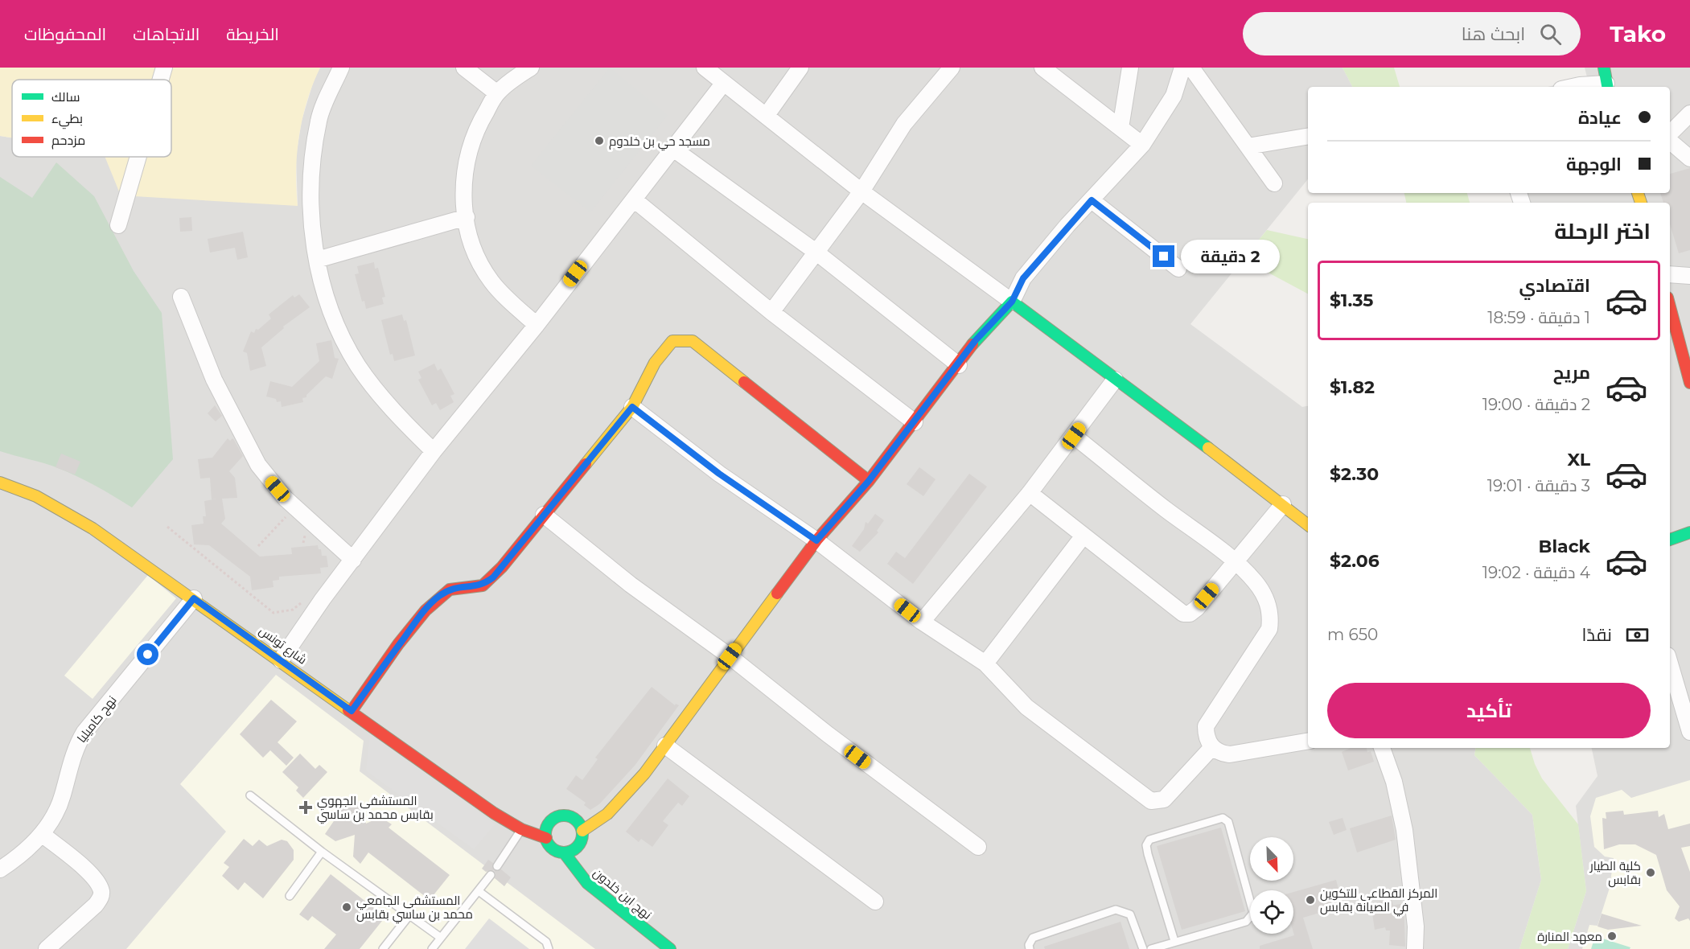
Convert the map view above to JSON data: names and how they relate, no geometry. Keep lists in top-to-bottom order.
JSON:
{
  "streets": {
    "street": ["شارع تونس", "نهج كاميليا", "نهج ابن خلدون"]
  },
  "crossings": [
    ["شارع تونس", "نهج كاميليا"],
    ["شارع تونس", "نهج ابن خلدون"]
  ],
  "places": {
    "other": [
      "مسجد حي بن خلدوم",
      "كلية الطيار بقابس",
      "المركز القطاعى للتكوين في الصيانة بقابس",
      "المستشفى الجامعي محمد بن ساسي بقابس",
      "معهد المنارة"
    ],
    "health": ["المستشفى الجهوي بقابس محمد بن ساسي"]
  },
  "legend": ["سالك", "بطيء", "مزدحم"],
  "north": "bottom right",
  "page": {
    "header": "Tako",
    "search": "ابحث هنا",
    "nav": ["الخريطة", "الاتجاهات", "المحفوظات"],
    "banner": ["عيادة", "الوجهة"],
    "heading": "اختر الرحلة",
    "bubble": "2 دقيقة",
    "list": [
      {
        "name": "اقتصادي",
        "note": "1 دقيقة · 18:59",
        "value": "$1.35"
      },
      {
        "name": "مريح",
        "note": "2 دقيقة · 19:00",
        "value": "$1.82"
      },
      {
        "name": "XL",
        "note": "3 دقيقة · 19:01",
        "value": "$2.30"
      },
      {
        "name": "Black",
        "note": "4 دقيقة · 19:02",
        "value": "$2.06"
      }
    ],
    "pay": ["نقدًا", "650 m"],
    "buttons": "تأكيد"
  }
}
